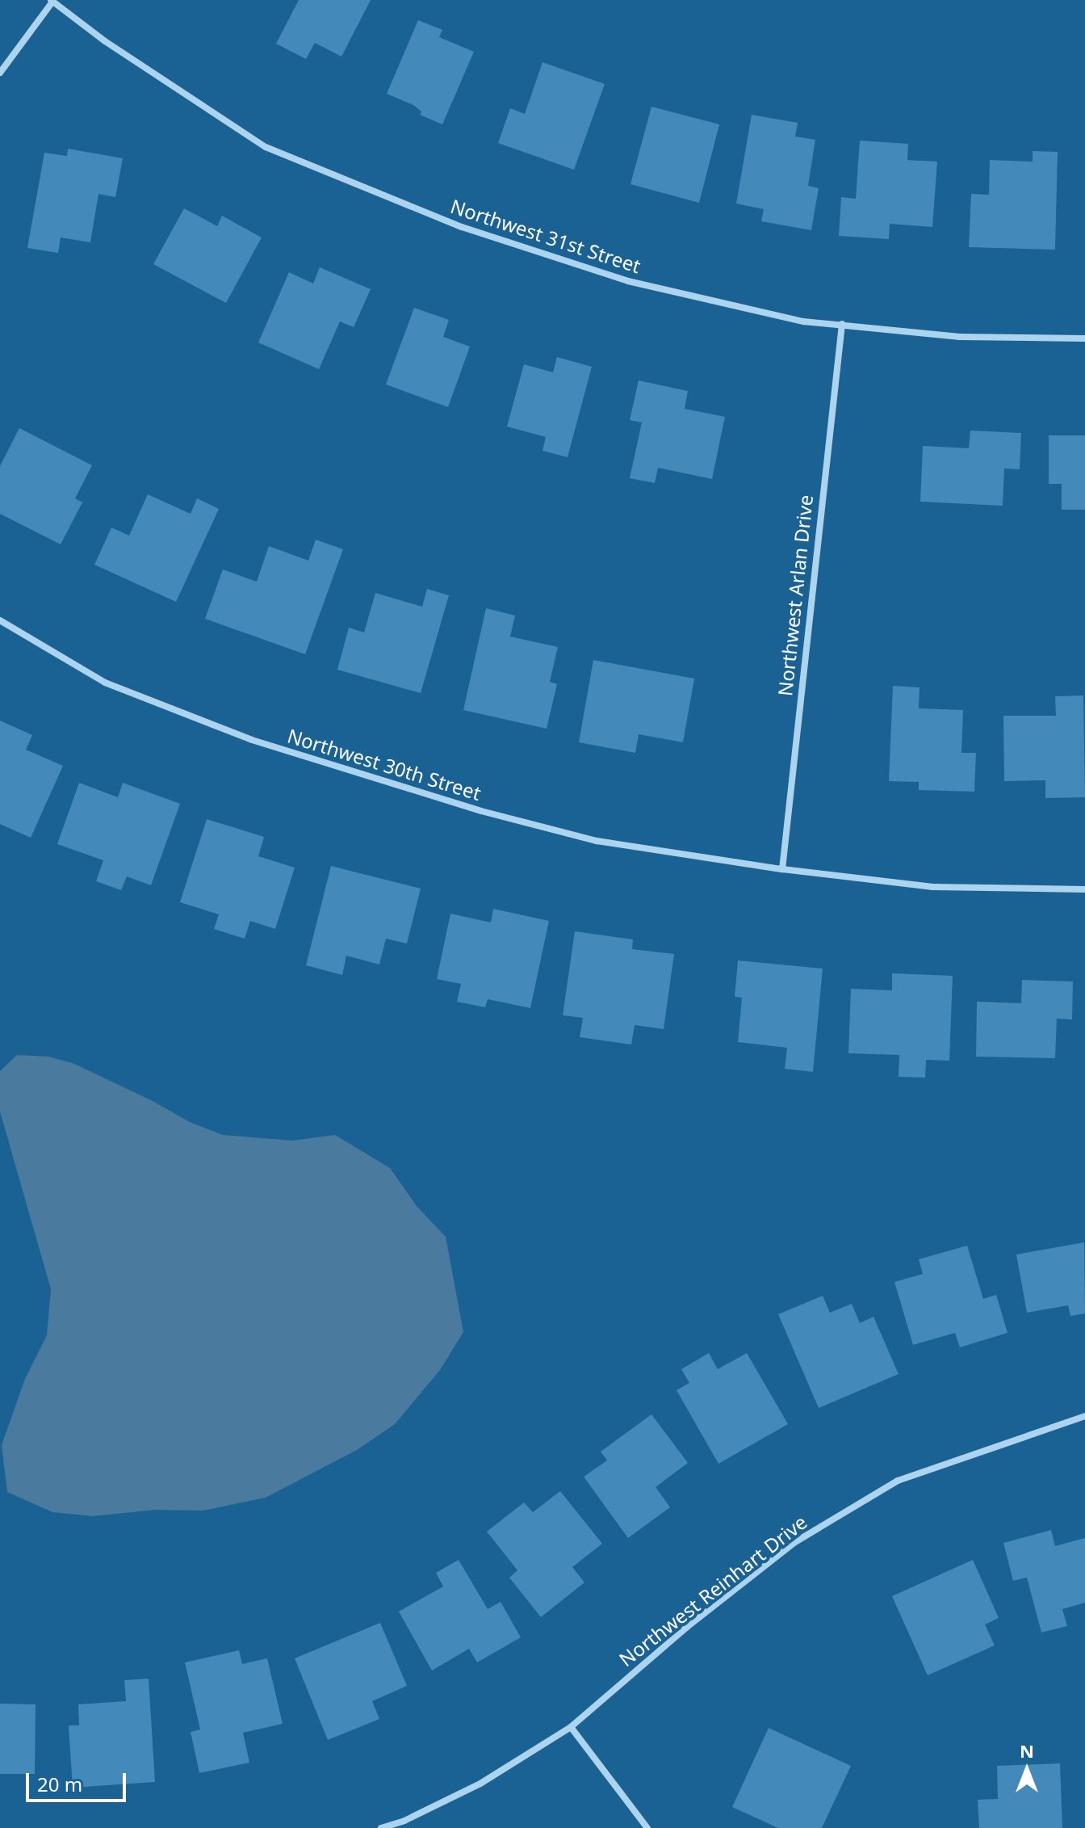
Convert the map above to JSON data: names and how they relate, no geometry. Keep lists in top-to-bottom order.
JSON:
{
  "streets": {
    "street": [
      "Northwest 31st Street",
      "Northwest Arlan Drive",
      "Northwest 30th Street",
      "Northwest Reinhart Drive"
    ]
  },
  "crossings": [
    ["Northwest 31st Street", "Northwest Arlan Drive"],
    ["Northwest Arlan Drive", "Northwest 30th Street"]
  ],
  "scale_bar": "20 m",
  "north": "top"
}
